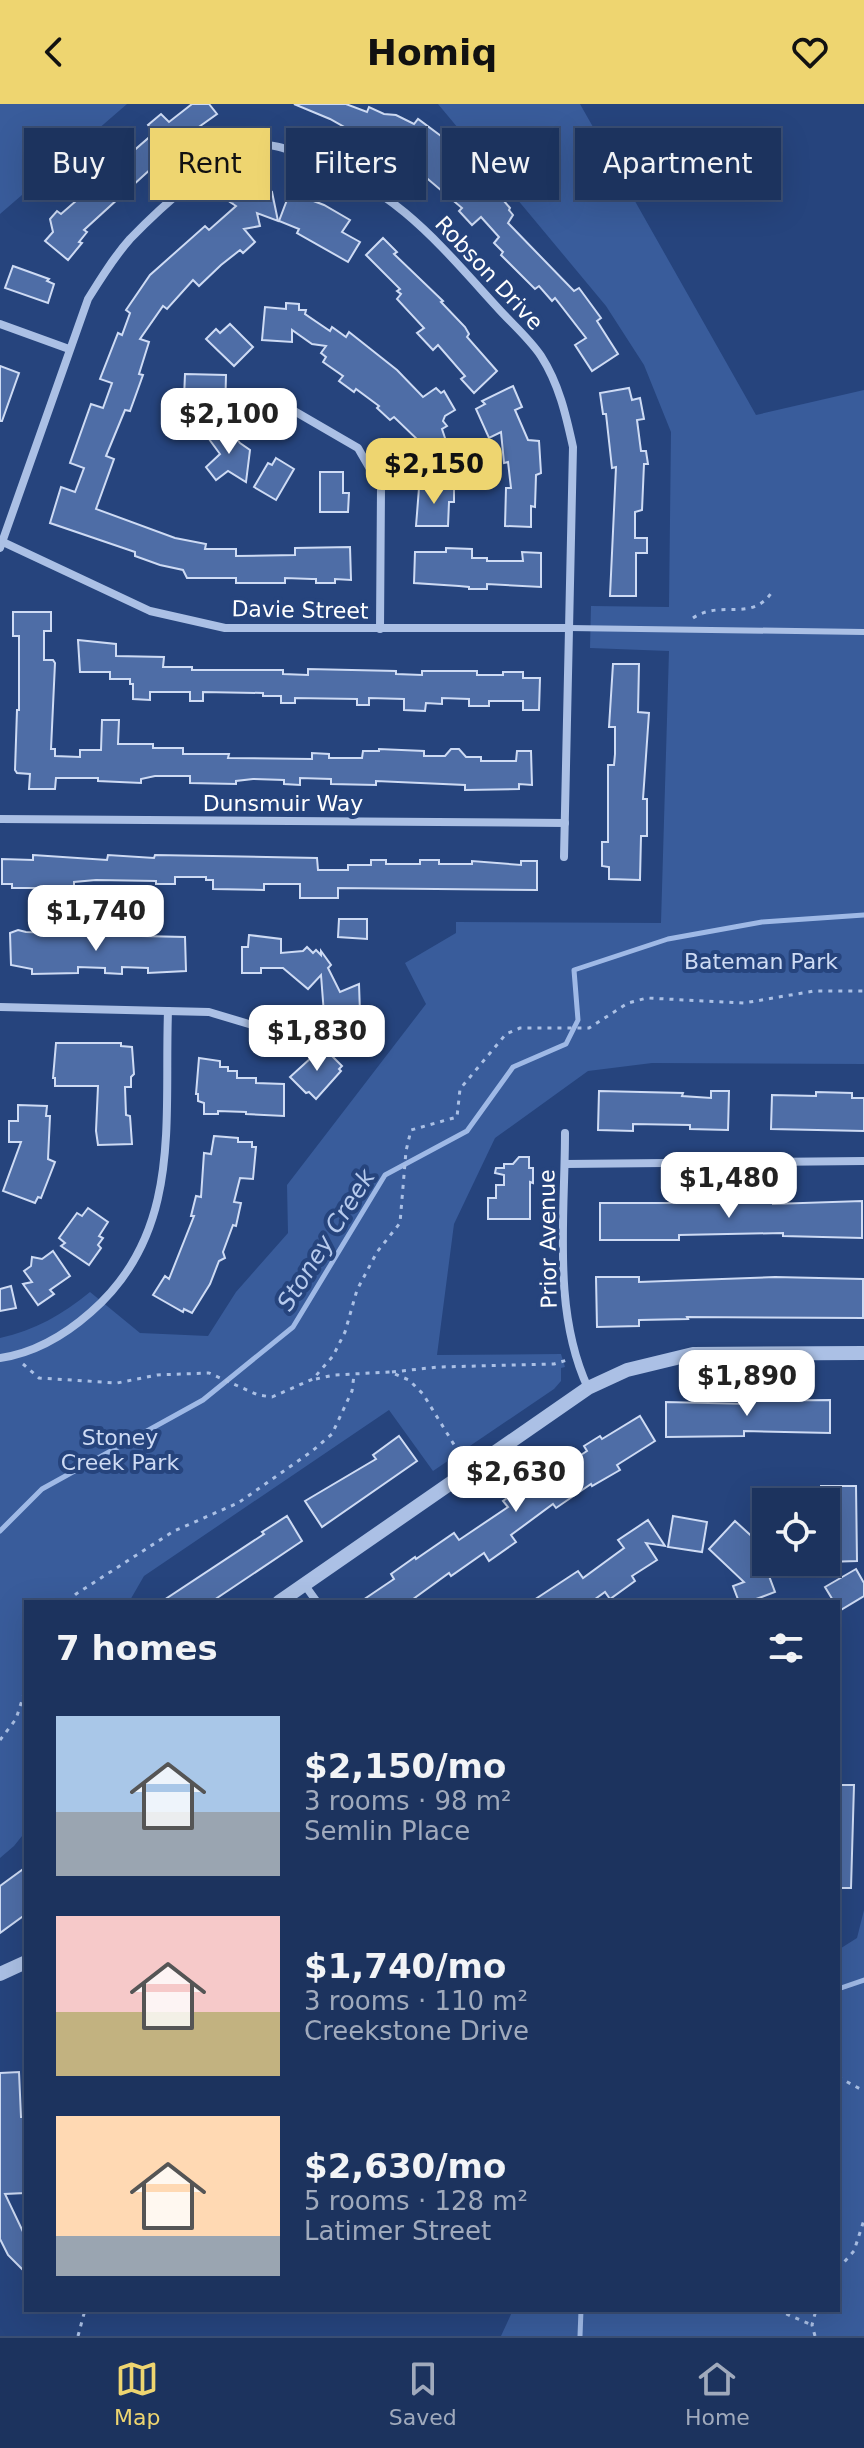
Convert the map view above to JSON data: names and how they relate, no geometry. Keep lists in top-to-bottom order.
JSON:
{
  "streets": {
    "street": [
      "Robson Drive",
      "Davie Street",
      "Dunsmuir Way",
      "Prior Avenue"
    ]
  },
  "crossings": [
    ["Robson Drive", "Davie Street"]
  ],
  "water": ["Stoney Creek"],
  "parks": ["Bateman Park", "Stoney Creek Park"],
  "page": {
    "header": "Homiq",
    "chip": [
      "Buy",
      "Rent",
      "Filters",
      "New",
      "Apartment"
    ],
    "price": [
      "$2,100",
      "$2,150",
      "$1,740",
      "$1,830",
      "$1,480",
      "$1,890",
      "$2,630"
    ],
    "heading": "7 homes",
    "list": [
      {
        "name": "$2,150/mo",
        "note": "3 rooms · 98 m² · Semlin Place"
      },
      {
        "name": "$1,740/mo",
        "note": "3 rooms · 110 m² · Creekstone Drive"
      },
      {
        "name": "$2,630/mo",
        "note": "5 rooms · 128 m² · Latimer Street"
      }
    ],
    "tabs": ["Map", "Saved", "Home"]
  }
}
